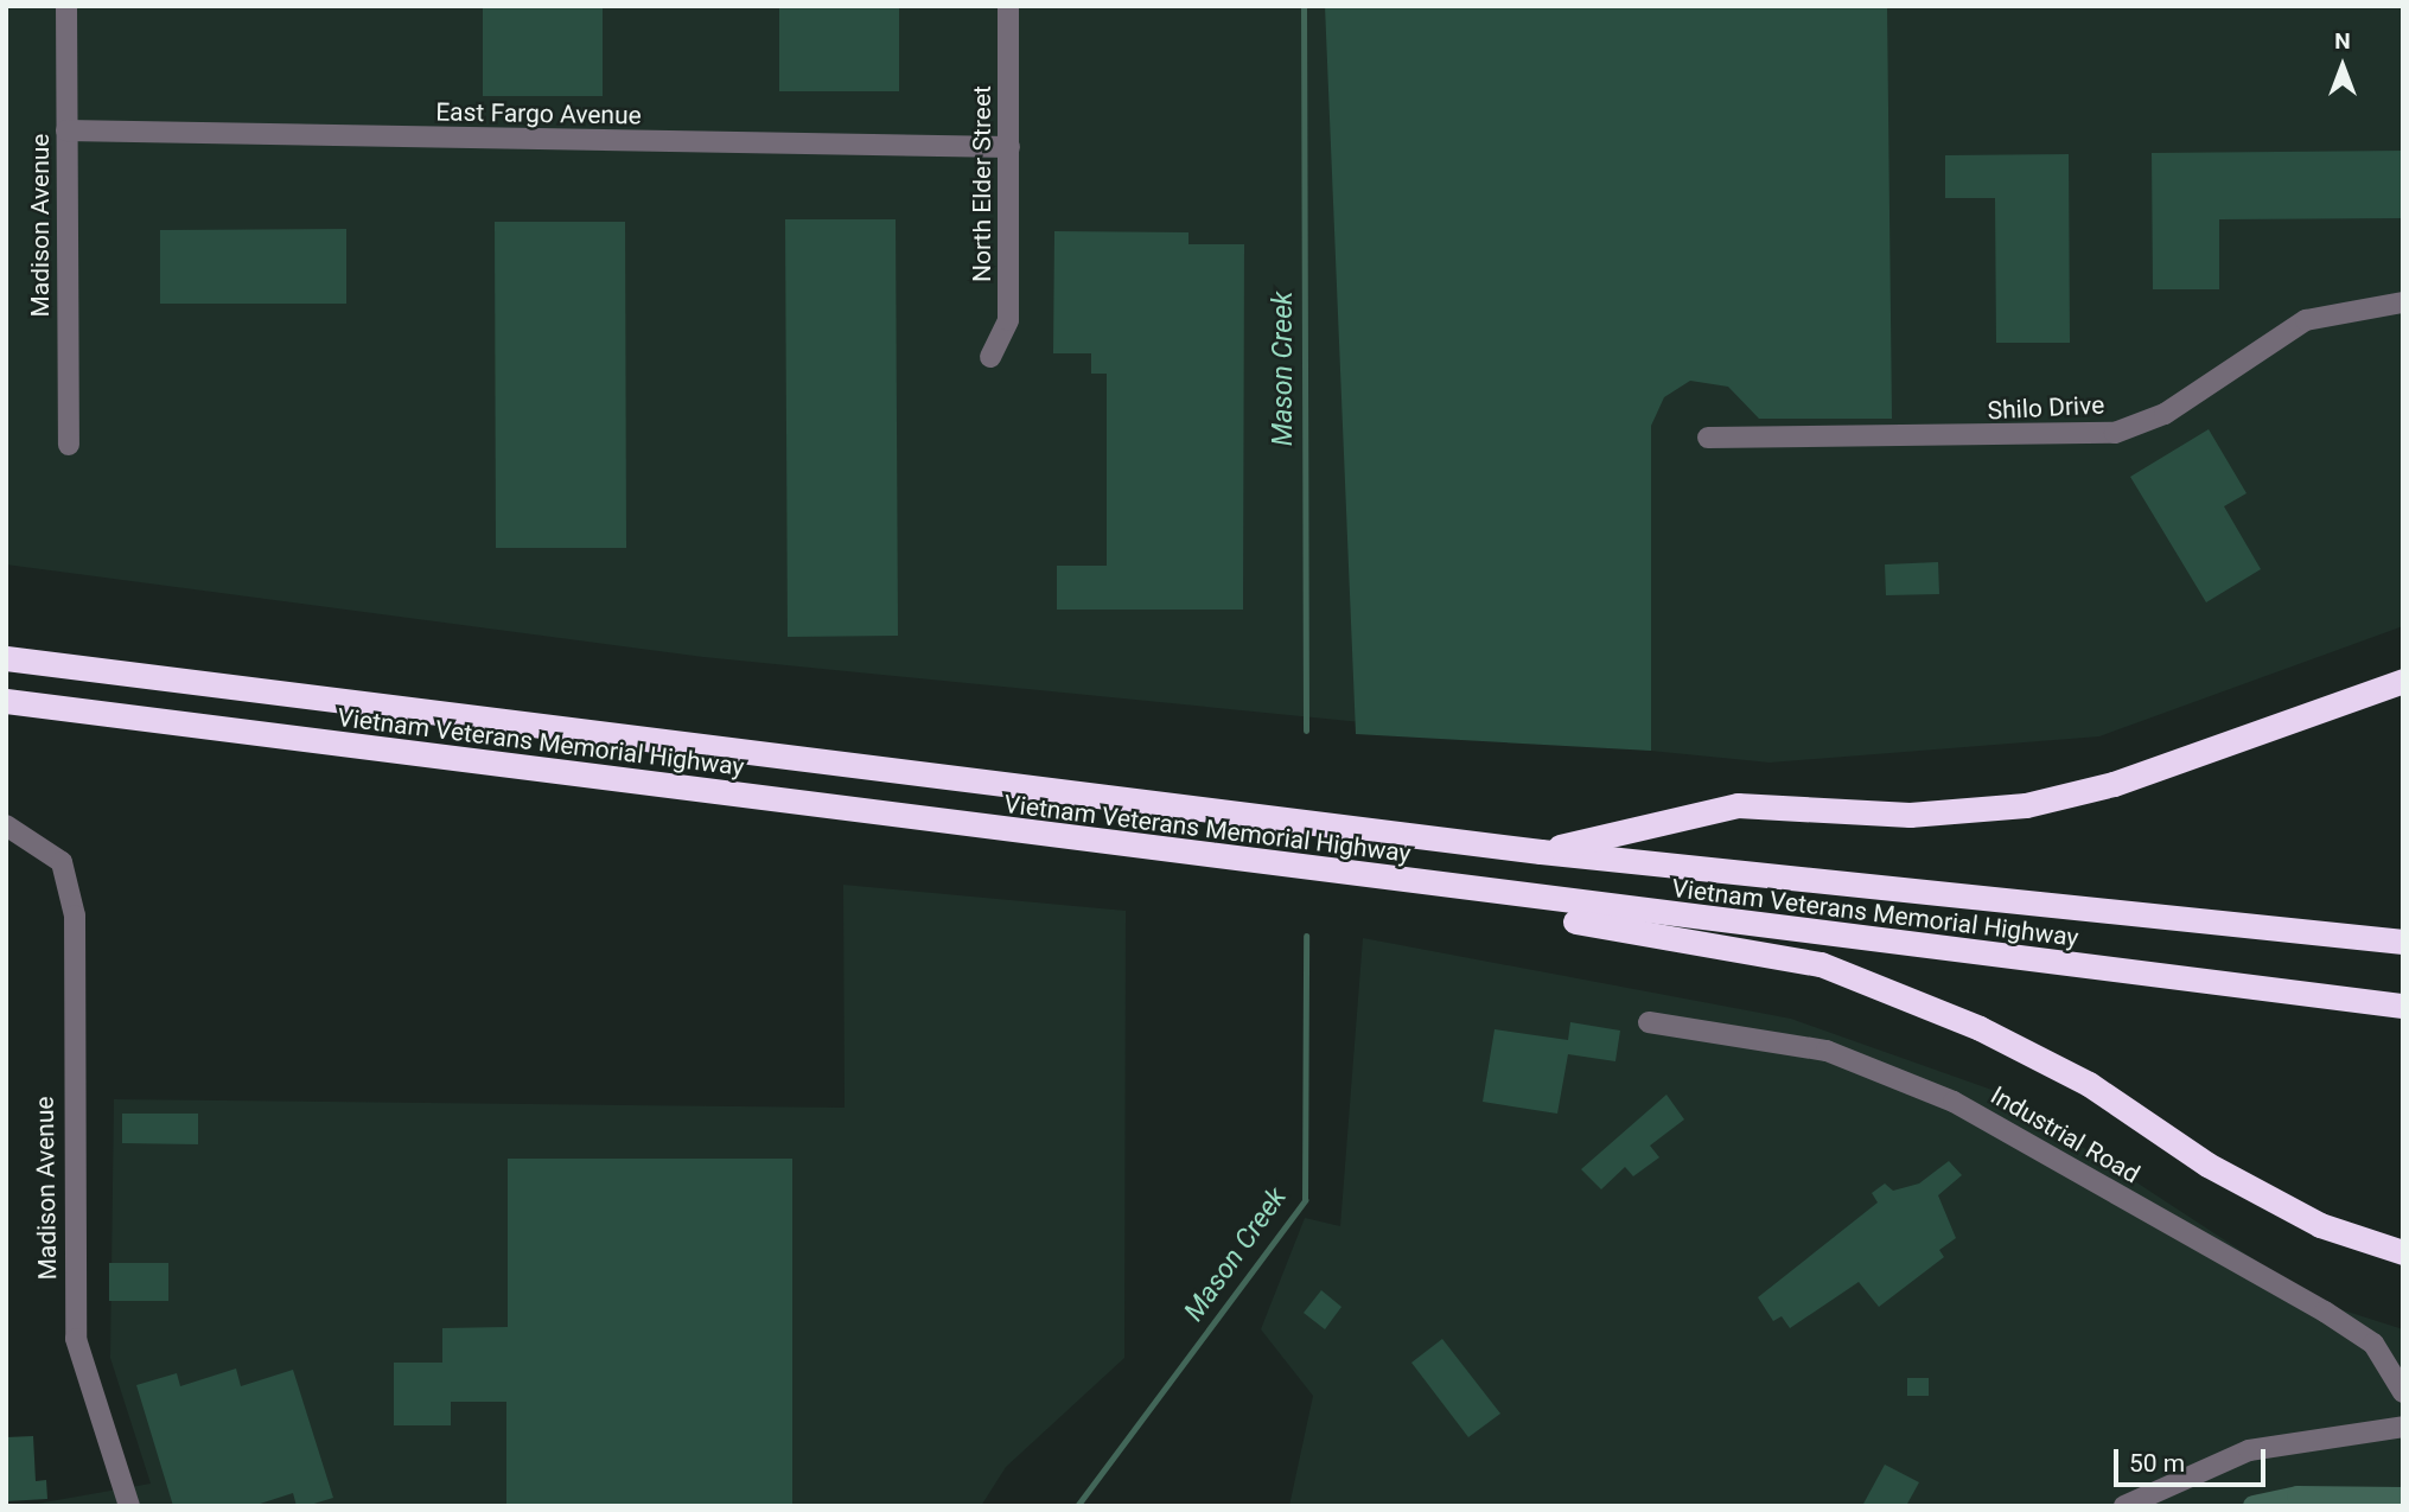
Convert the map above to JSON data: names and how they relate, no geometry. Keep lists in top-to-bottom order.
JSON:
{
  "streets": {
    "highway": ["Vietnam Veterans Memorial Highway"],
    "street": [
      "East Fargo Avenue",
      "North Elder Street",
      "Madison Avenue",
      "Shilo Drive",
      "Industrial Road"
    ]
  },
  "crossings": [
    ["East Fargo Avenue", "North Elder Street"],
    ["East Fargo Avenue", "Madison Avenue"]
  ],
  "water": ["Mason Creek"],
  "scale_bar": "50 m",
  "north": "top"
}
